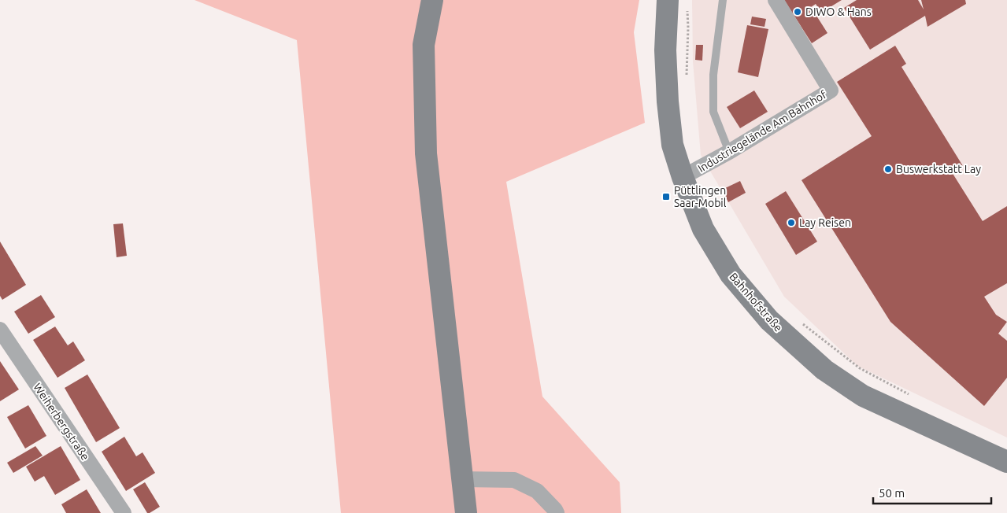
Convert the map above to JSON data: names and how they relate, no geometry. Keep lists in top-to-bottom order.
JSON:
{
  "streets": {
    "main road": ["Bahnhofstraße"],
    "street": ["Industriegelände Am Bahnhof", "Weiherbergstraße"]
  },
  "crossings": [
    ["Industriegelände Am Bahnhof", "Bahnhofstraße"]
  ],
  "places": {
    "other": ["DIWO & Hans", "Buswerkstatt Lay", "Lay Reisen"],
    "transit": ["Püttlingen Saar-Mobil"]
  },
  "scale_bar": "50 m"
}
